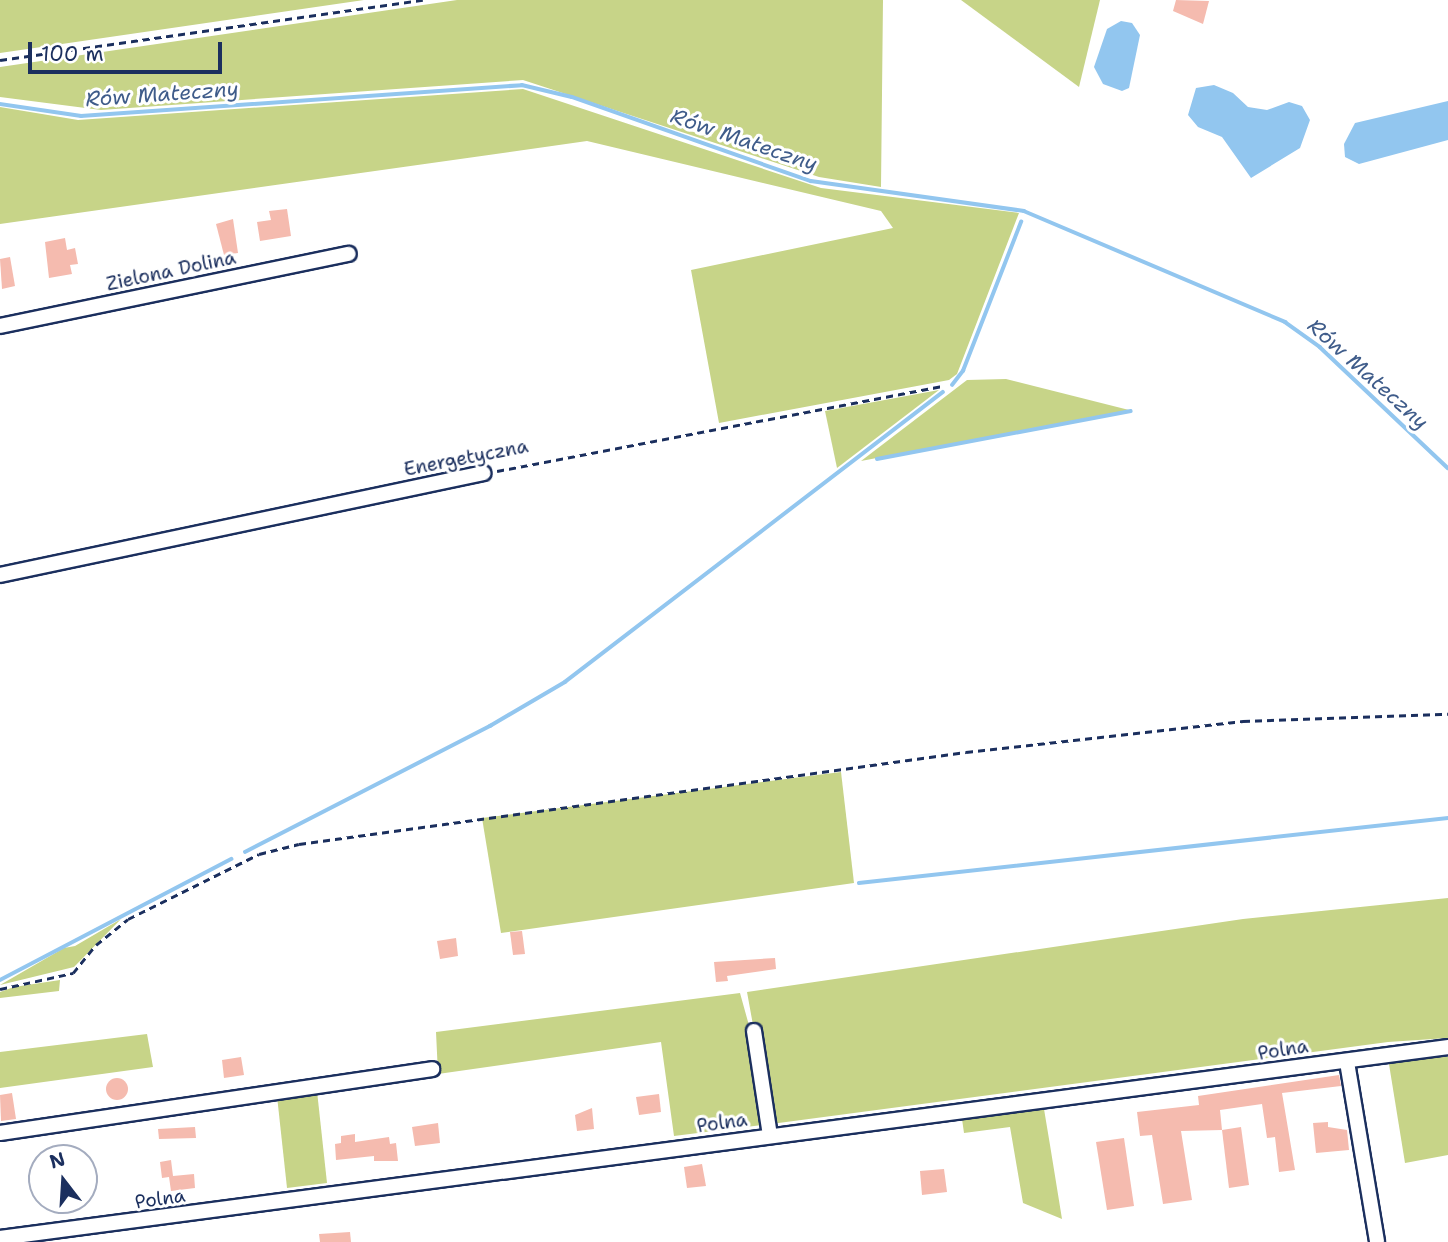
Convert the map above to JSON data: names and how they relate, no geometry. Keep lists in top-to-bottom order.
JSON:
{
  "streets": {
    "street": ["Zielona Dolina", "Energetyczna", "Polna"]
  },
  "water": ["Rów Mateczny"],
  "scale_bar": "100 m",
  "north": "top"
}
